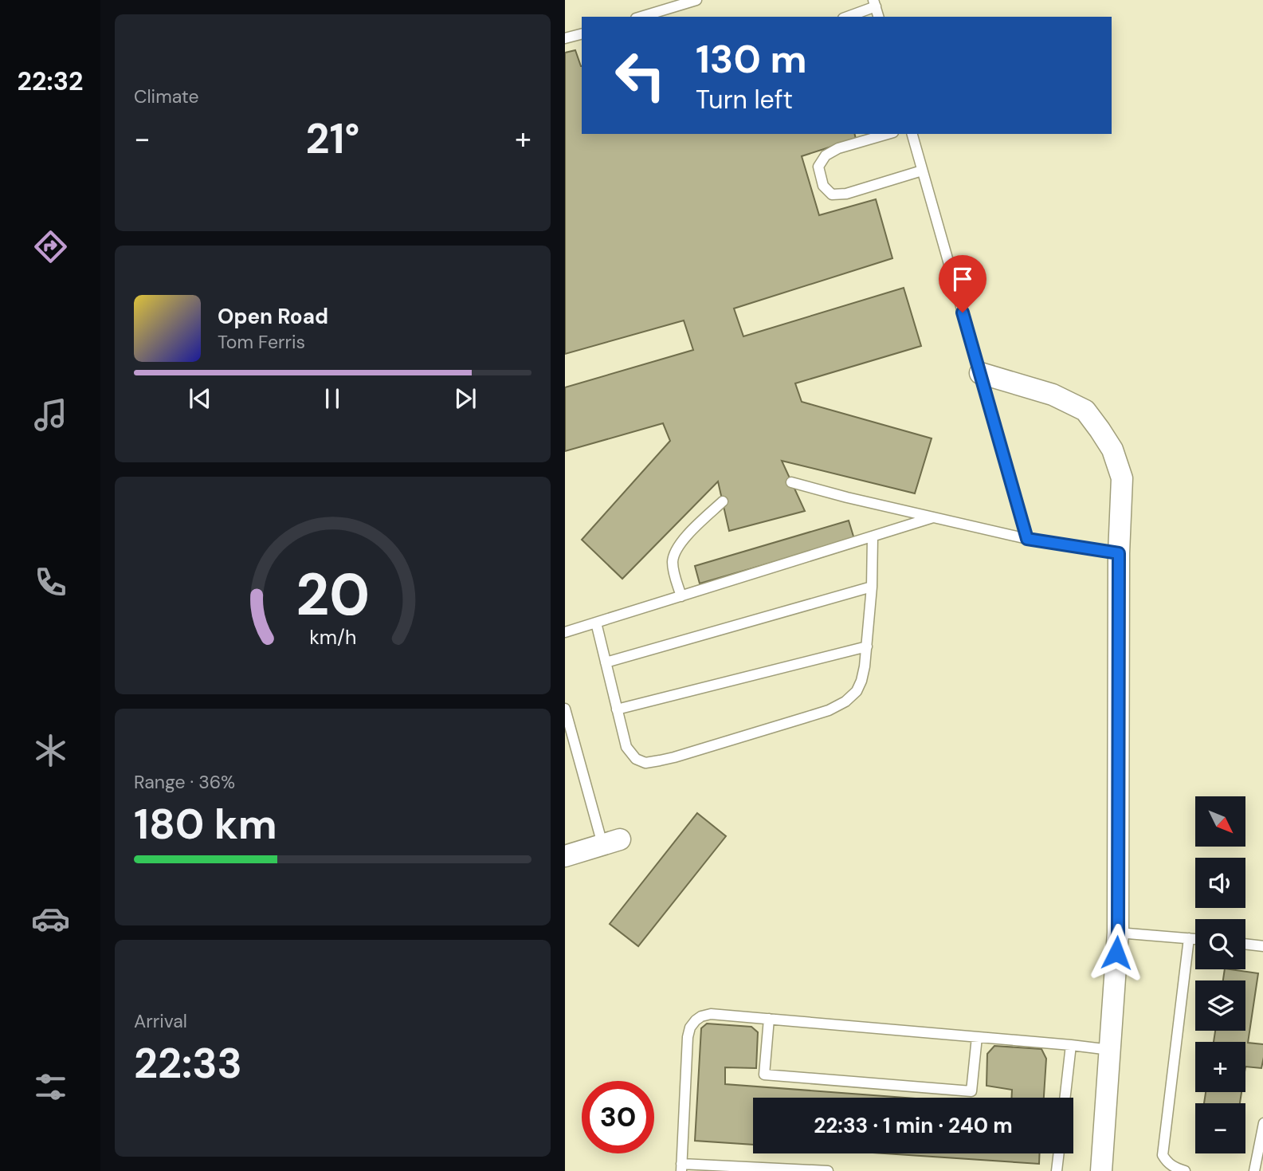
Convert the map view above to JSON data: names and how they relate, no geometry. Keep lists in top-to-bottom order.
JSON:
{
  "north": "bottom right",
  "page": {
    "tabs": "22:32",
    "tile": [
      "Climate",
      ["Range · 36%", "180 km"],
      ["Arrival", "22:33"]
    ],
    "turn": ["130 m", "Turn left"],
    "heat": ["−", "21°", "+"],
    "song": ["Open Road", "Tom Ferris"],
    "map_buttons": ["+", "−"],
    "limit": "30",
    "trip": "22:33 · 1 min · 240 m",
    "gauge": ["20", "km/h"]
  }
}
